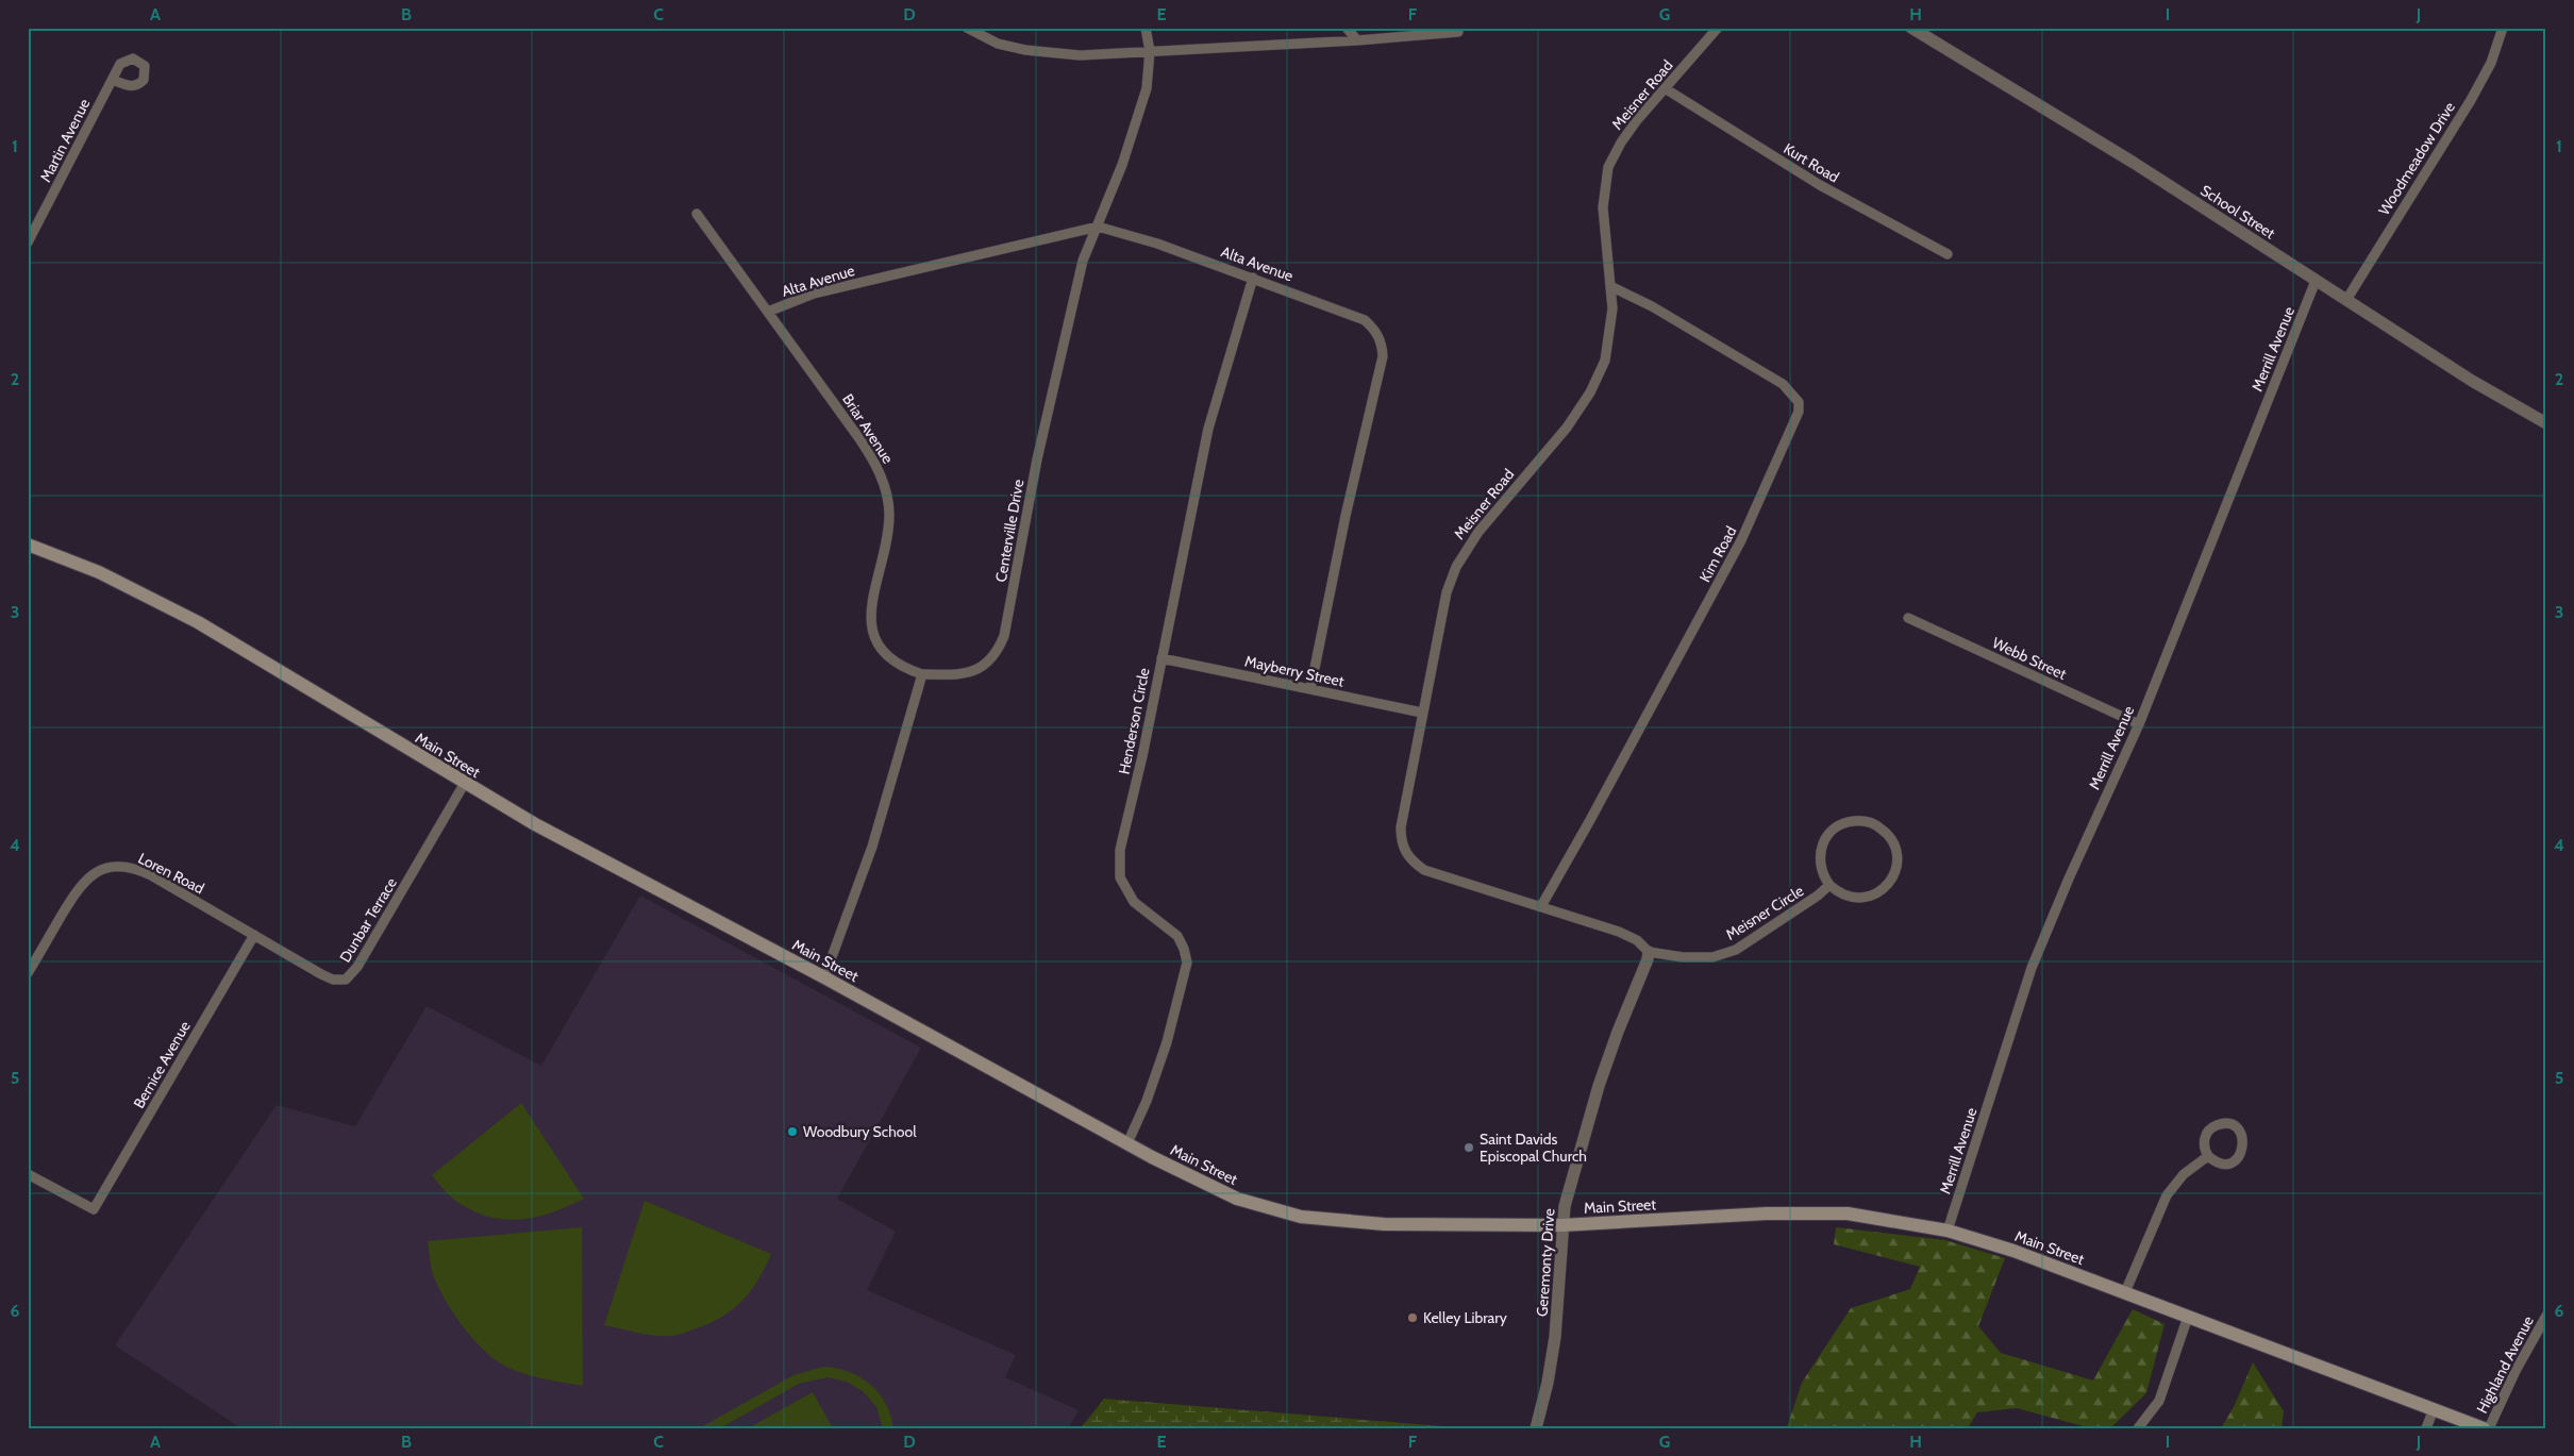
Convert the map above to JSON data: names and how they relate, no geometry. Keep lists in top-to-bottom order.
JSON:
{
  "streets": {
    "main road": ["Main Street"],
    "street": [
      "Meisner Road",
      "Martin Avenue",
      "Woodmeadow Drive",
      "Kurt Road",
      "School Street",
      "Alta Avenue",
      "Merrill Avenue",
      "Briar Avenue",
      "Centerville Drive",
      "Kim Road",
      "Webb Street",
      "Mayberry Street",
      "Henderson Circle",
      "Loren Road",
      "Meisner Circle",
      "Dunbar Terrace",
      "Bernice Avenue",
      "Geremonty Drive",
      "Highland Avenue"
    ]
  },
  "crossings": [
    ["Meisner Road", "Kurt Road"],
    ["Meisner Road", "Kim Road"],
    ["Meisner Road", "Mayberry Street"],
    ["Meisner Road", "Meisner Circle"],
    ["Meisner Road", "Geremonty Drive"],
    ["Woodmeadow Drive", "School Street"],
    ["School Street", "Merrill Avenue"],
    ["Alta Avenue", "Briar Avenue"],
    ["Alta Avenue", "Centerville Drive"],
    ["Alta Avenue", "Mayberry Street"],
    ["Alta Avenue", "Henderson Circle"],
    ["Merrill Avenue", "Webb Street"],
    ["Merrill Avenue", "Main Street"],
    ["Briar Avenue", "Centerville Drive"],
    ["Mayberry Street", "Henderson Circle"],
    ["Henderson Circle", "Main Street"],
    ["Main Street", "Dunbar Terrace"],
    ["Main Street", "Geremonty Drive"],
    ["Loren Road", "Dunbar Terrace"],
    ["Loren Road", "Bernice Avenue"],
    ["Meisner Circle", "Geremonty Drive"],
    ["Dunbar Terrace", "Bernice Avenue"]
  ],
  "places": ["Woodbury School", "Saint Davids Episcopal Church", "Kelley Library"],
  "grid": {
    "columns": [
      "A",
      "B",
      "C",
      "D",
      "E",
      "F",
      "G",
      "H",
      "I",
      "J"
    ],
    "rows": [
      "1",
      "2",
      "3",
      "4",
      "5",
      "6"
    ]
  }
}
